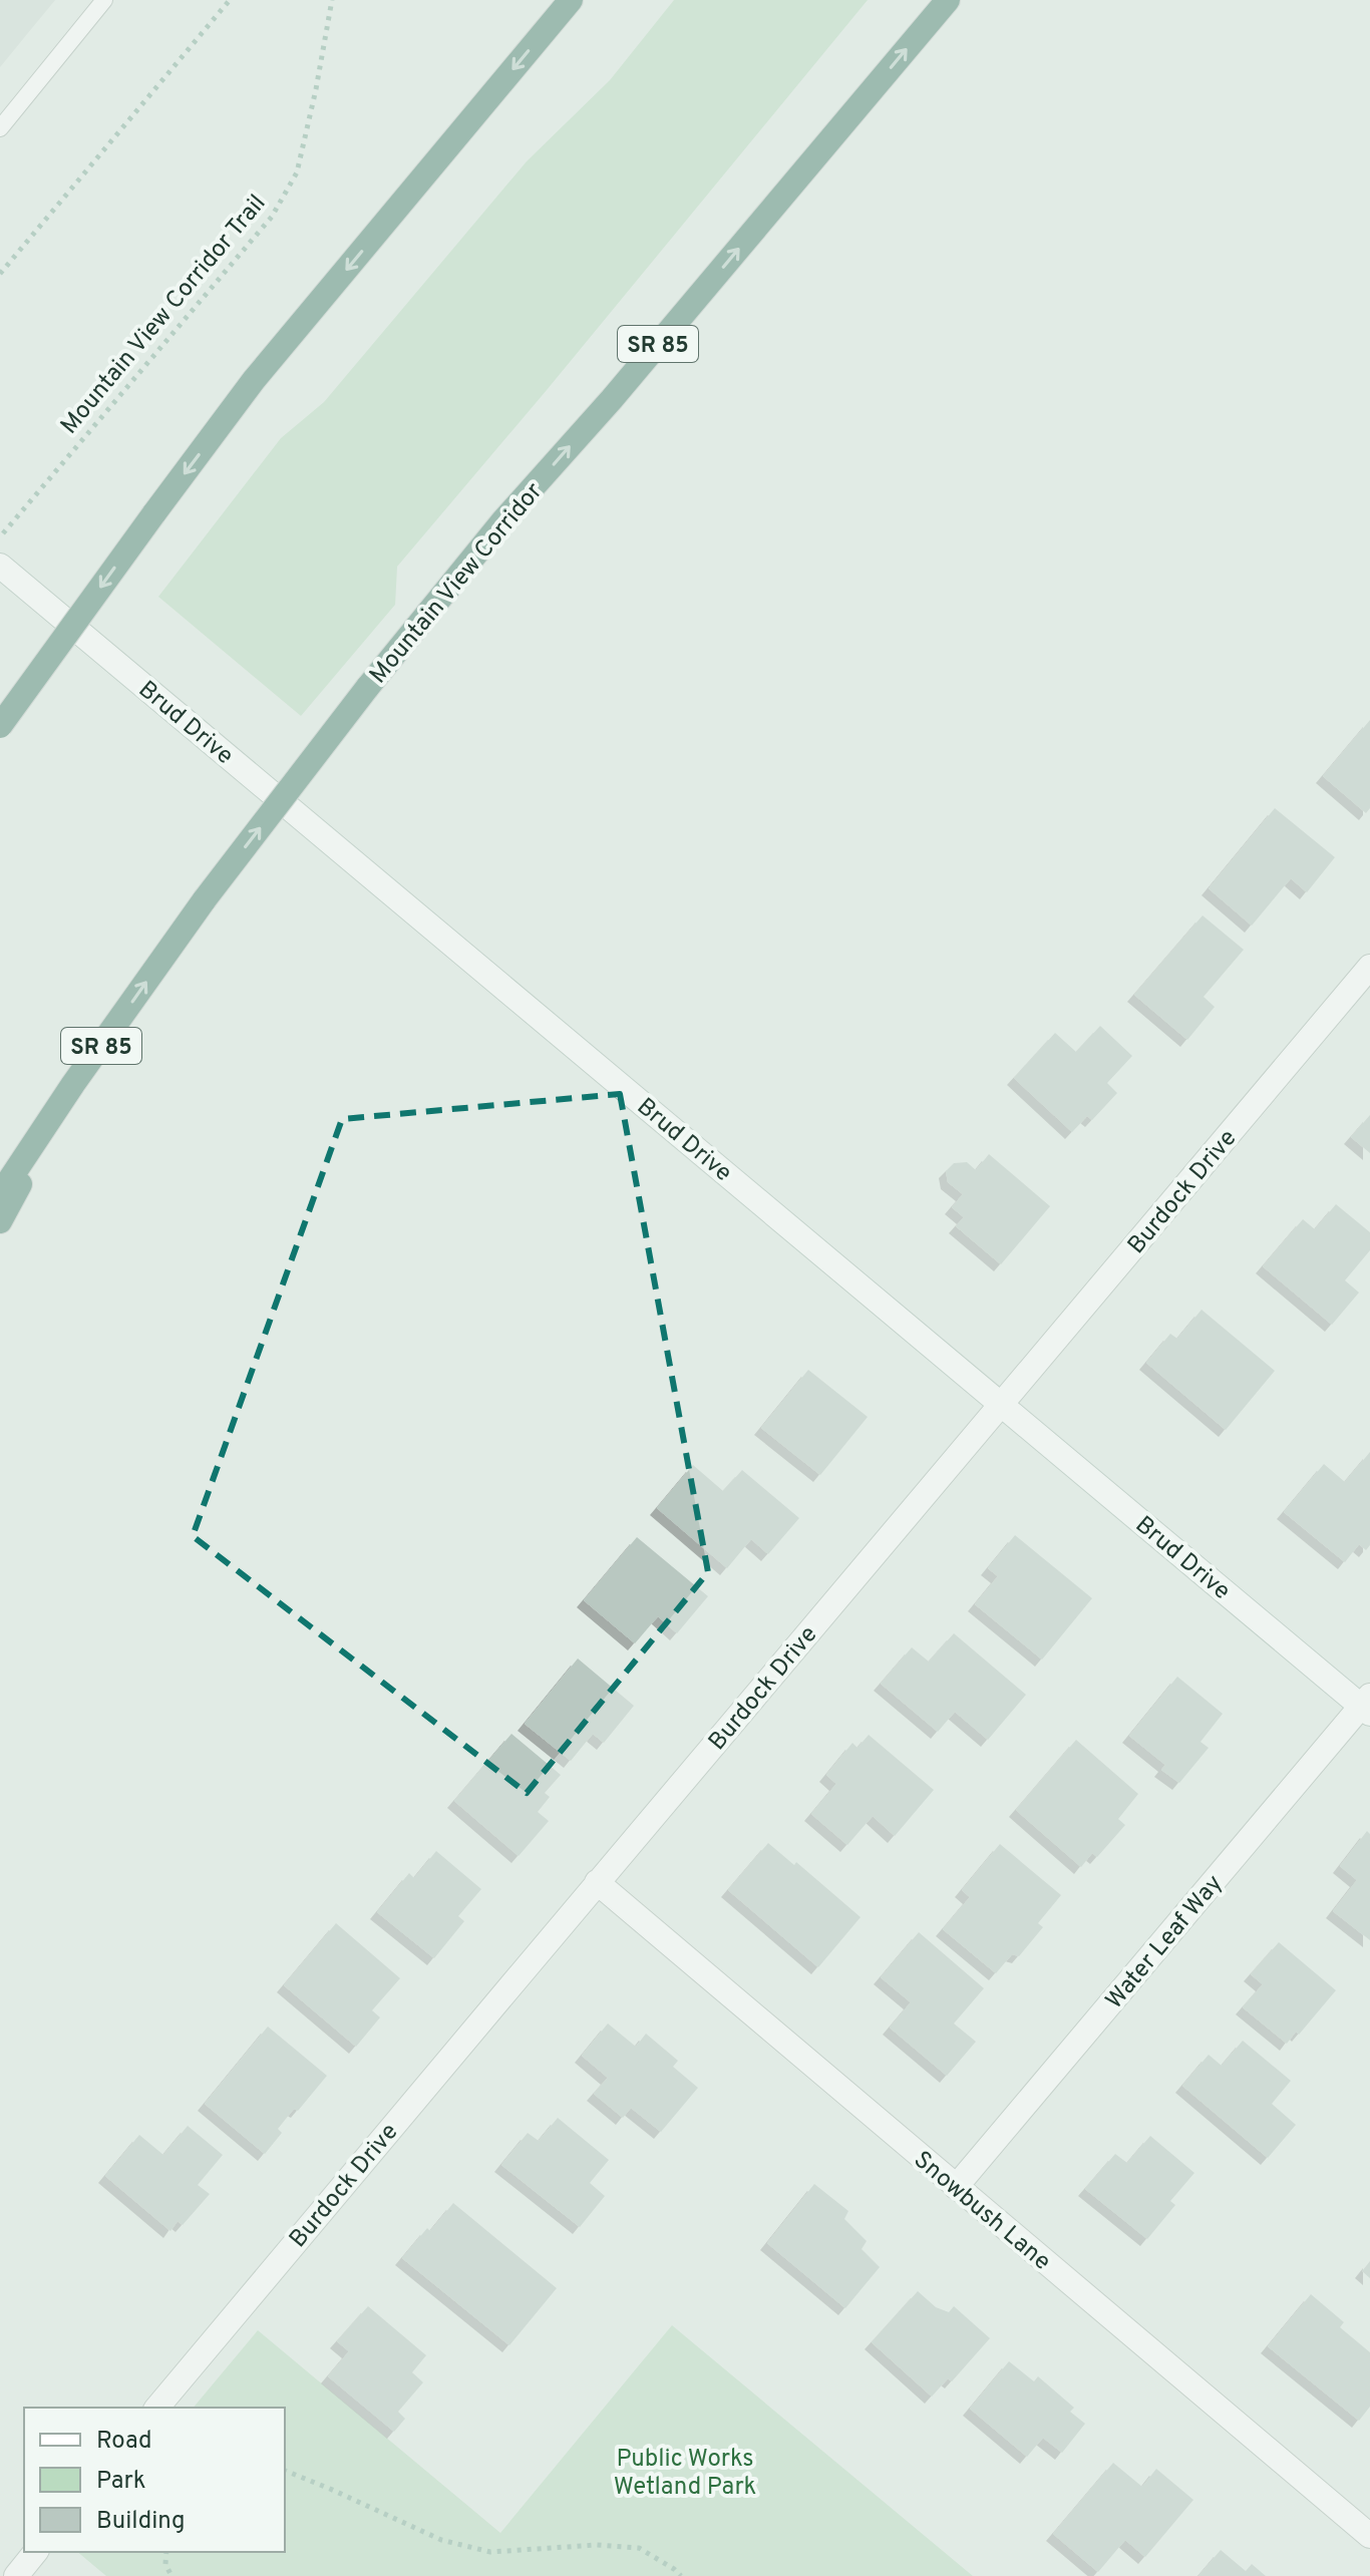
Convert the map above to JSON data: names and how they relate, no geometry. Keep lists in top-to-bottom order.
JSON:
{
  "streets": {
    "highway": ["SR 85", "Mountain View Corridor"],
    "street": [
      "Brud Drive",
      "Burdock Drive",
      "Water Leaf Way",
      "Snowbush Lane"
    ],
    "path": ["Mountain View Corridor Trail"]
  },
  "crossings": [
    ["Brud Drive", "Burdock Drive"],
    ["Brud Drive", "Water Leaf Way"],
    ["Burdock Drive", "Snowbush Lane"],
    ["Water Leaf Way", "Snowbush Lane"]
  ],
  "one_way": ["Mountain View Corridor"],
  "parks": ["Public Works Wetland Park"],
  "legend": ["Road", "Park", "Building"]
}
